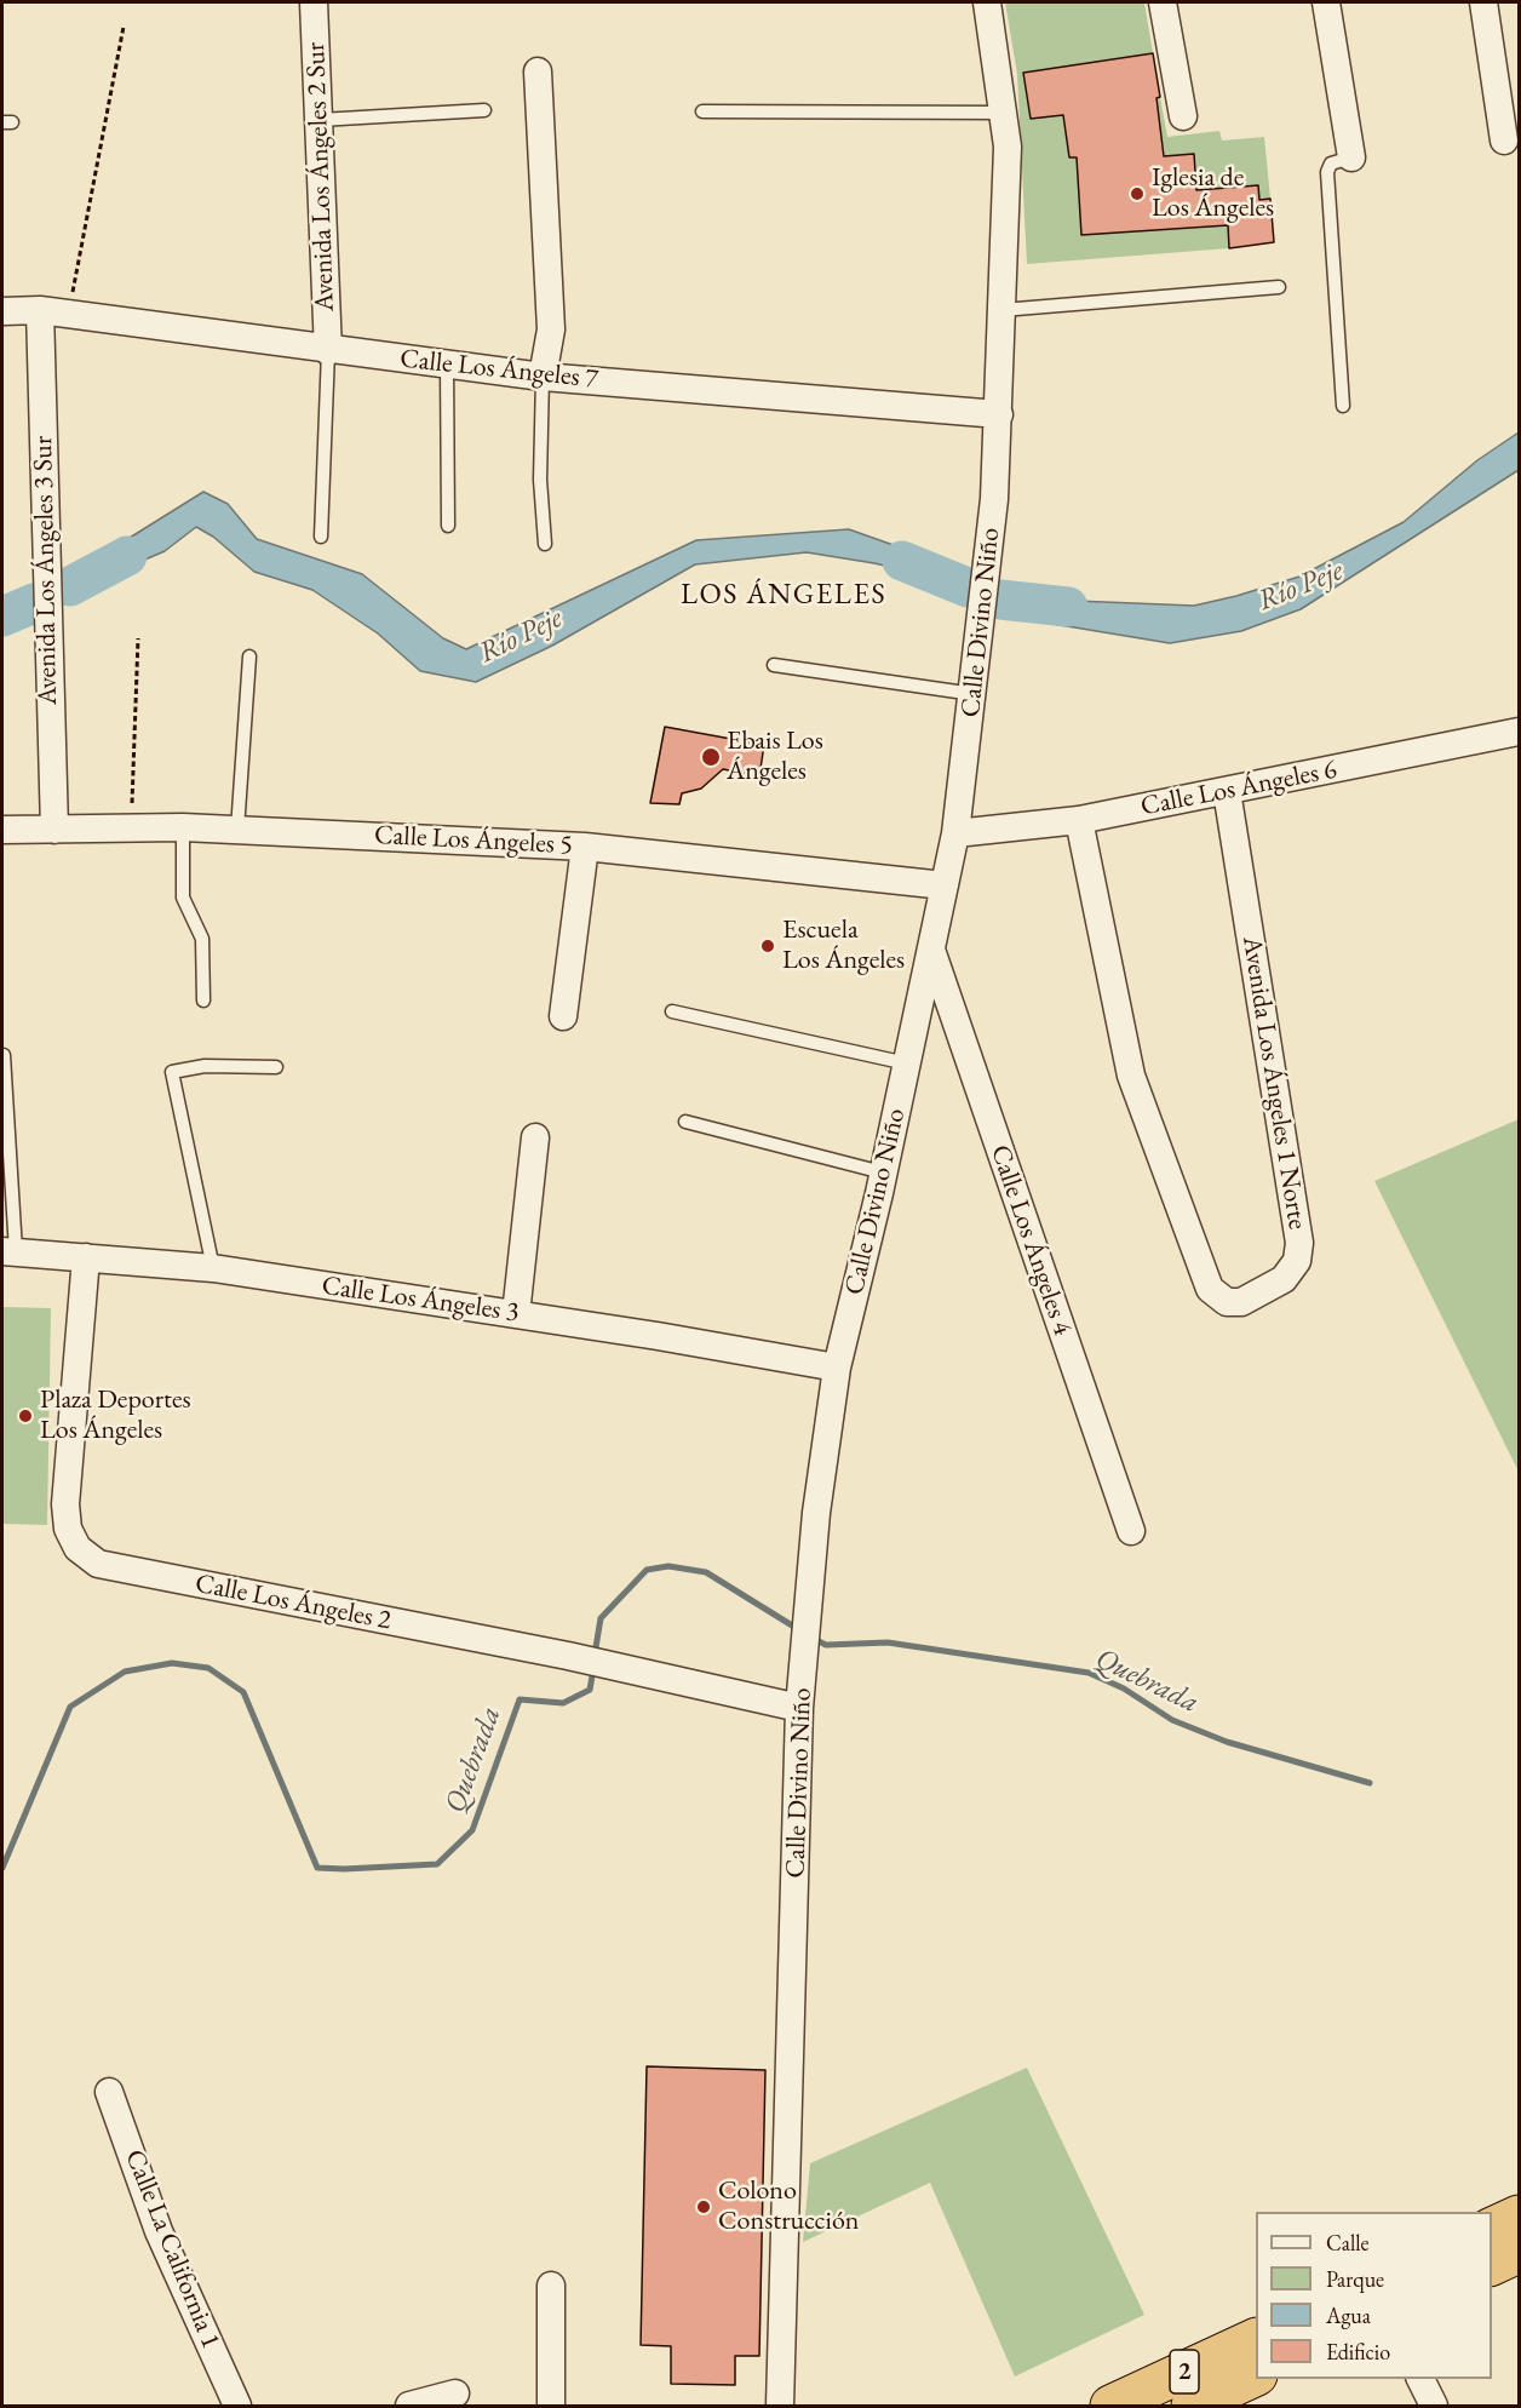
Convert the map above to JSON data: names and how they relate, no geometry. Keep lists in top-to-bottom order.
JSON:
{
  "streets": {
    "highway": ["2"],
    "street": [
      "Avenida Los Ángeles 2 Sur",
      "Calle Los Ángeles 7",
      "Avenida Los Ángeles 3 Sur",
      "Calle Divino Niño",
      "Calle Los Ángeles 6",
      "Calle Los Ángeles 5",
      "Avenida Los Ángeles 1 Norte",
      "Calle Los Ángeles 4",
      "Calle Los Ángeles 3",
      "Calle Los Ángeles 2",
      "Calle La California 1"
    ]
  },
  "crossings": [
    ["Avenida Los Ángeles 2 Sur", "Calle Los Ángeles 7"],
    ["Calle Los Ángeles 7", "Avenida Los Ángeles 3 Sur"],
    ["Calle Los Ángeles 7", "Calle Divino Niño"],
    ["Avenida Los Ángeles 3 Sur", "Calle Los Ángeles 5"],
    ["Calle Divino Niño", "Calle Los Ángeles 6"],
    ["Calle Divino Niño", "Calle Los Ángeles 5"],
    ["Calle Divino Niño", "Calle Los Ángeles 4"],
    ["Calle Divino Niño", "Calle Los Ángeles 3"],
    ["Calle Divino Niño", "Calle Los Ángeles 2"],
    ["Calle Los Ángeles 6", "Avenida Los Ángeles 1 Norte"],
    ["Calle Los Ángeles 3", "Calle Los Ángeles 2"]
  ],
  "districts": ["LOS ÁNGELES"],
  "water": ["Río Peje", "Quebrada"],
  "places": [
    "Iglesia de Los Ángeles",
    "Ebais Los Ángeles",
    "Escuela Los Ángeles",
    "Plaza Deportes Los Ángeles",
    "Colono Construcción"
  ],
  "legend": [
    "Calle",
    "Parque",
    "Agua",
    "Edificio"
  ]
}
